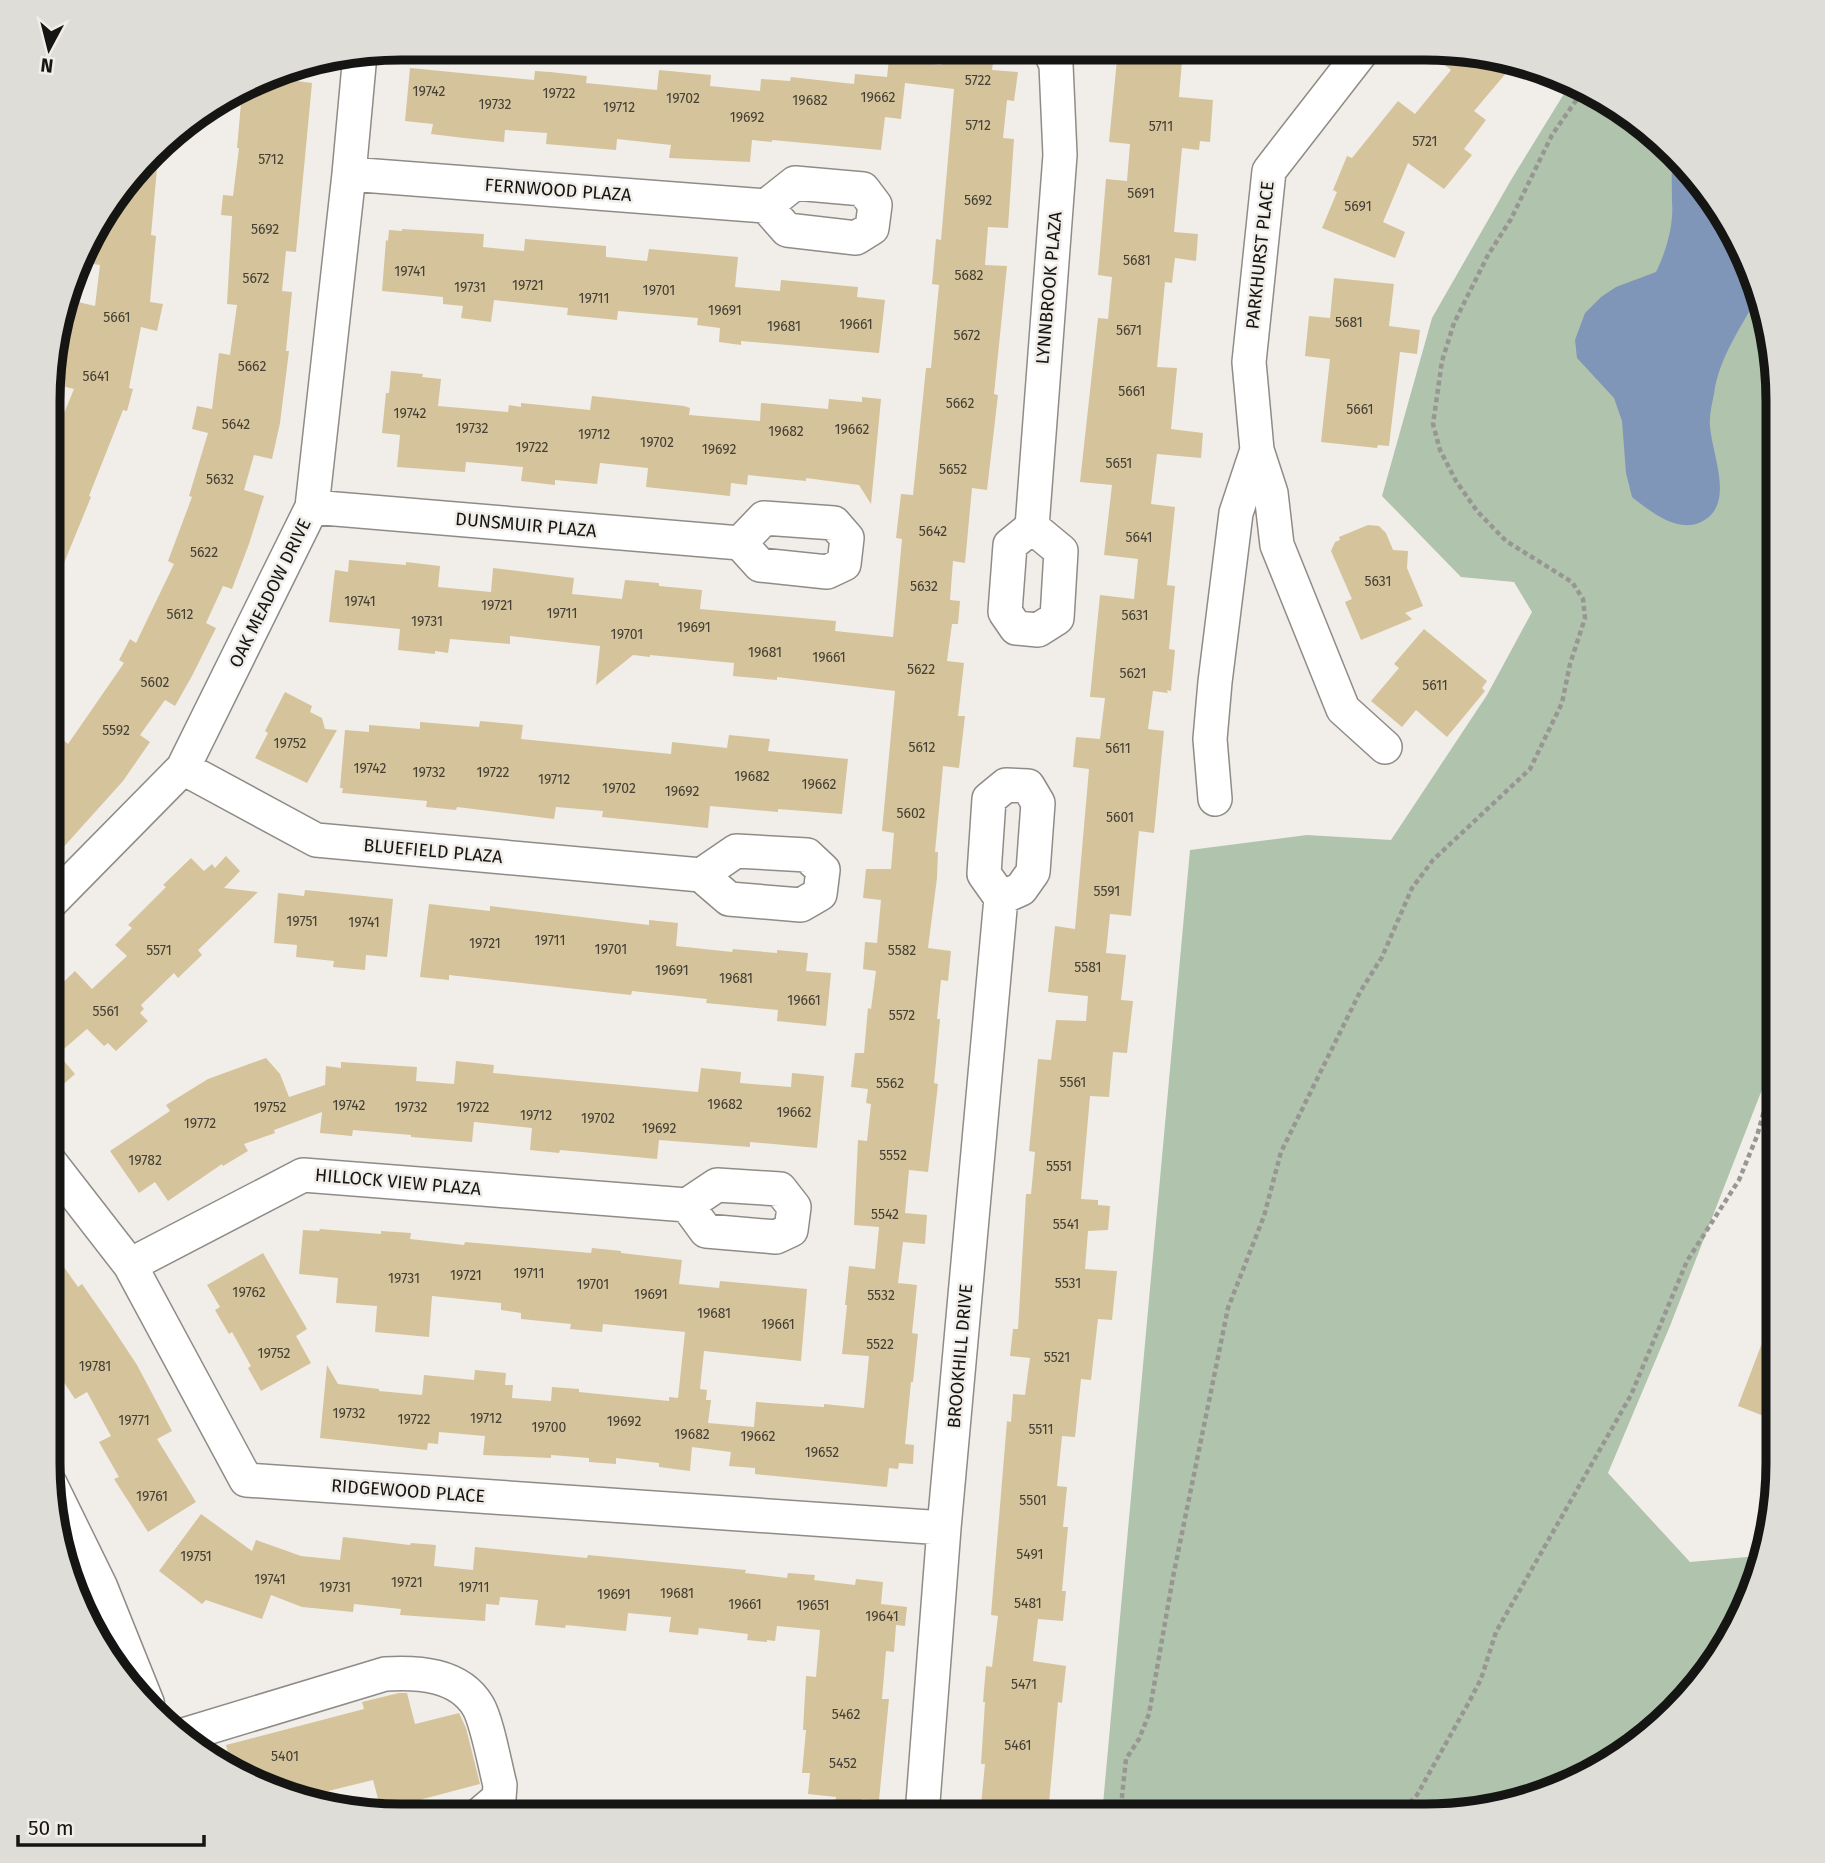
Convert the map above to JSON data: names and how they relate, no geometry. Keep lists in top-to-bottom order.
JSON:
{
  "streets": {
    "street": [
      "FERNWOOD PLAZA",
      "PARKHURST PLACE",
      "LYNNBROOK PLAZA",
      "DUNSMUIR PLAZA",
      "OAK MEADOW DRIVE",
      "BLUEFIELD PLAZA",
      "HILLOCK VIEW PLAZA",
      "BROOKHILL DRIVE",
      "RIDGEWOOD PLACE"
    ]
  },
  "crossings": [
    ["FERNWOOD PLAZA", "OAK MEADOW DRIVE"],
    ["DUNSMUIR PLAZA", "OAK MEADOW DRIVE"],
    ["OAK MEADOW DRIVE", "BLUEFIELD PLAZA"],
    ["HILLOCK VIEW PLAZA", "RIDGEWOOD PLACE"],
    ["BROOKHILL DRIVE", "RIDGEWOOD PLACE"]
  ],
  "house_numbers": [
    "5722",
    "19742",
    "19722",
    "19662",
    "19702",
    "19682",
    "19732",
    "19712",
    "19692",
    "5712",
    "5711",
    "5721",
    "5712",
    "5691",
    "5692",
    "5691",
    "5692",
    "5681",
    "19741",
    "5682",
    "5672",
    "19721",
    "19731",
    "19701",
    "19711",
    "19691",
    "5661",
    "5681",
    "19661",
    "19681",
    "5671",
    "5672",
    "5662",
    "5641",
    "5661",
    "5662",
    "5661",
    "19742",
    "5642",
    "19732",
    "19662",
    "19682",
    "19712",
    "19702",
    "19722",
    "19692",
    "5651",
    "5652",
    "5632",
    "5642",
    "5641",
    "5622",
    "5631",
    "5632",
    "19741",
    "19721",
    "19711",
    "5612",
    "5631",
    "19731",
    "19691",
    "19701",
    "19681",
    "19661",
    "5622",
    "5621",
    "5602",
    "5611",
    "5592",
    "19752",
    "5612",
    "5611",
    "19742",
    "19732",
    "19722",
    "19682",
    "19712",
    "19662",
    "19702",
    "19692",
    "5602",
    "5601",
    "5591",
    "19751",
    "19741",
    "19711",
    "19721",
    "19701",
    "5571",
    "5582",
    "5581",
    "19691",
    "19681",
    "19661",
    "5561",
    "5572",
    "5561",
    "5562",
    "19682",
    "19742",
    "19752",
    "19732",
    "19722",
    "19662",
    "19712",
    "19702",
    "19772",
    "19692",
    "5552",
    "19782",
    "5551",
    "5542",
    "5541",
    "19711",
    "19721",
    "19731",
    "5531",
    "19701",
    "19762",
    "19691",
    "5532",
    "19681",
    "19661",
    "5522",
    "19752",
    "5521",
    "19781",
    "19732",
    "19712",
    "19722",
    "19771",
    "19692",
    "19700",
    "5511",
    "19682",
    "19662",
    "19652",
    "19761",
    "5501",
    "5491",
    "19751",
    "19741",
    "19721",
    "19731",
    "19711",
    "19681",
    "19691",
    "5481",
    "19661",
    "19651",
    "19641",
    "5471",
    "5462",
    "5461",
    "5401",
    "5452"
  ],
  "scale_bar": "50 m",
  "north": "bottom"
}
